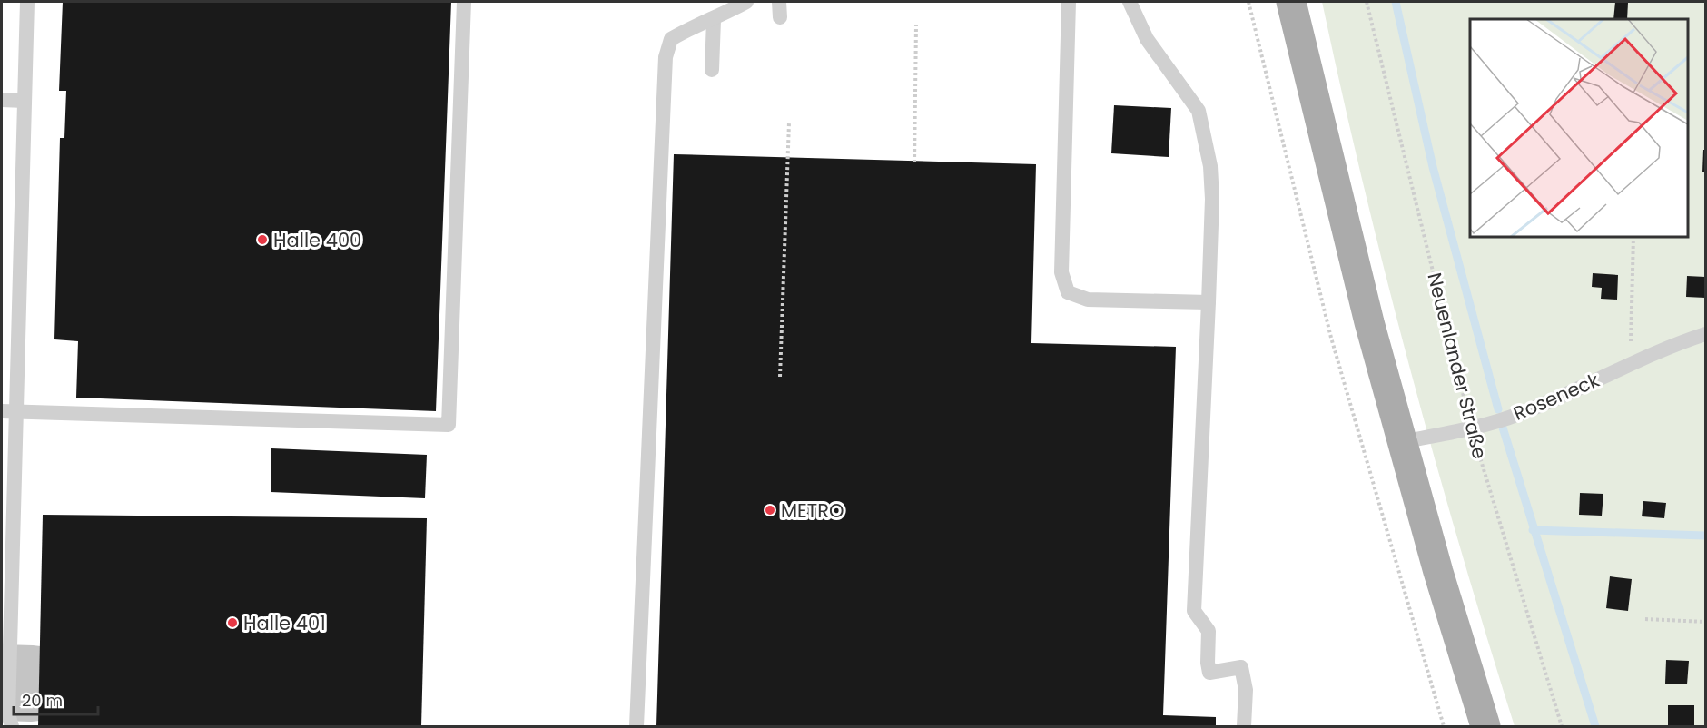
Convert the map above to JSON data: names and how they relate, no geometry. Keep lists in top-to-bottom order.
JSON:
{
  "streets": {
    "lane": ["Roseneck"],
    "path": ["Neuenlander Straße"]
  },
  "crossings": [
    ["Neuenlander Straße", "Roseneck"]
  ],
  "places": ["Halle 400", "METRO", "Halle 401"],
  "scale_bar": "20 m"
}
